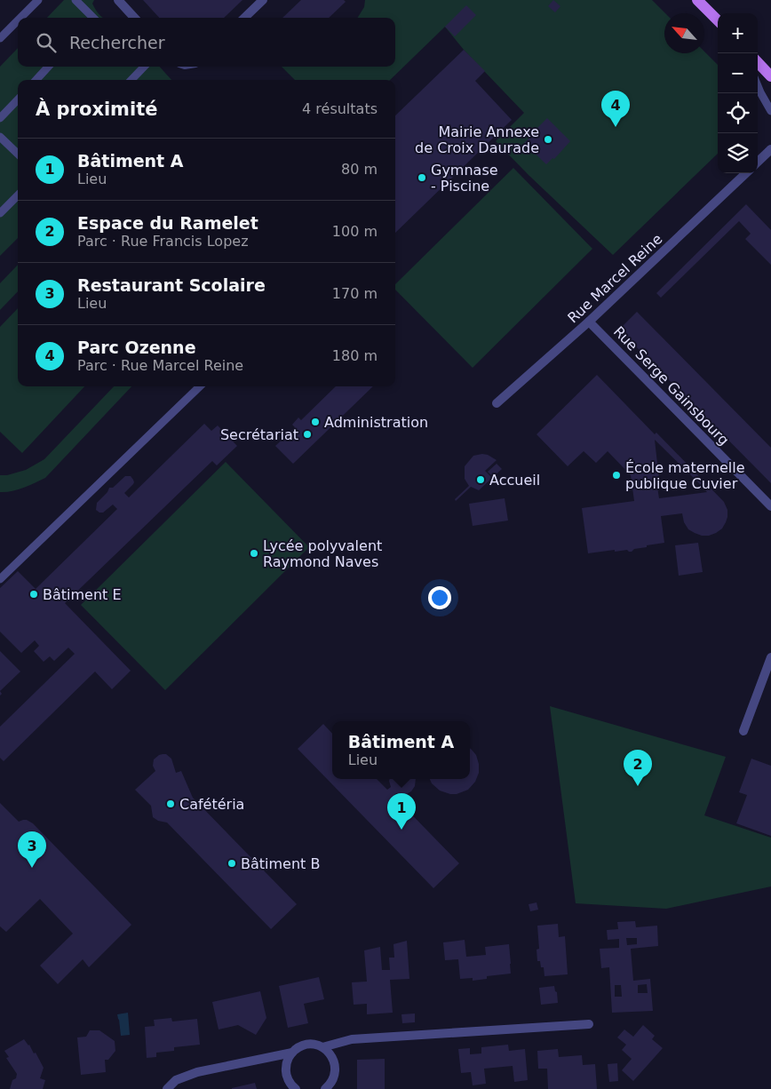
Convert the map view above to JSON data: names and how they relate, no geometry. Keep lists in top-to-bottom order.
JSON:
{
  "streets": {
    "street": ["Rue Marcel Reine", "Rue Serge Gainsbourg"]
  },
  "crossings": [
    ["Rue Marcel Reine", "Rue Serge Gainsbourg"]
  ],
  "places": [
    "Mairie Annexe de Croix Daurade",
    "Gymnase - Piscine",
    "Administration",
    "Secrétariat",
    "École maternelle publique Cuvier",
    "Accueil",
    "Lycée polyvalent Raymond Naves",
    "Bâtiment E",
    "Cafétéria",
    "Bâtiment B"
  ],
  "north": "top left",
  "page": {
    "map_buttons": ["+", "−"],
    "search": "Rechercher",
    "heading": ["À proximité", "4 résultats"],
    "pins": [
      "4",
      "2",
      "1",
      "3"
    ],
    "list": [
      {
        "mark": "1",
        "name": "Bâtiment A",
        "note": "Lieu",
        "value": "80 m"
      },
      {
        "mark": "2",
        "name": "Espace du Ramelet",
        "note": "Parc · Rue Francis Lopez",
        "value": "100 m"
      },
      {
        "mark": "3",
        "name": "Restaurant Scolaire",
        "note": "Lieu",
        "value": "170 m"
      },
      {
        "mark": "4",
        "name": "Parc Ozenne",
        "note": "Parc · Rue Marcel Reine",
        "value": "180 m"
      }
    ],
    "popup": ["Bâtiment A", "Lieu"]
  }
}
